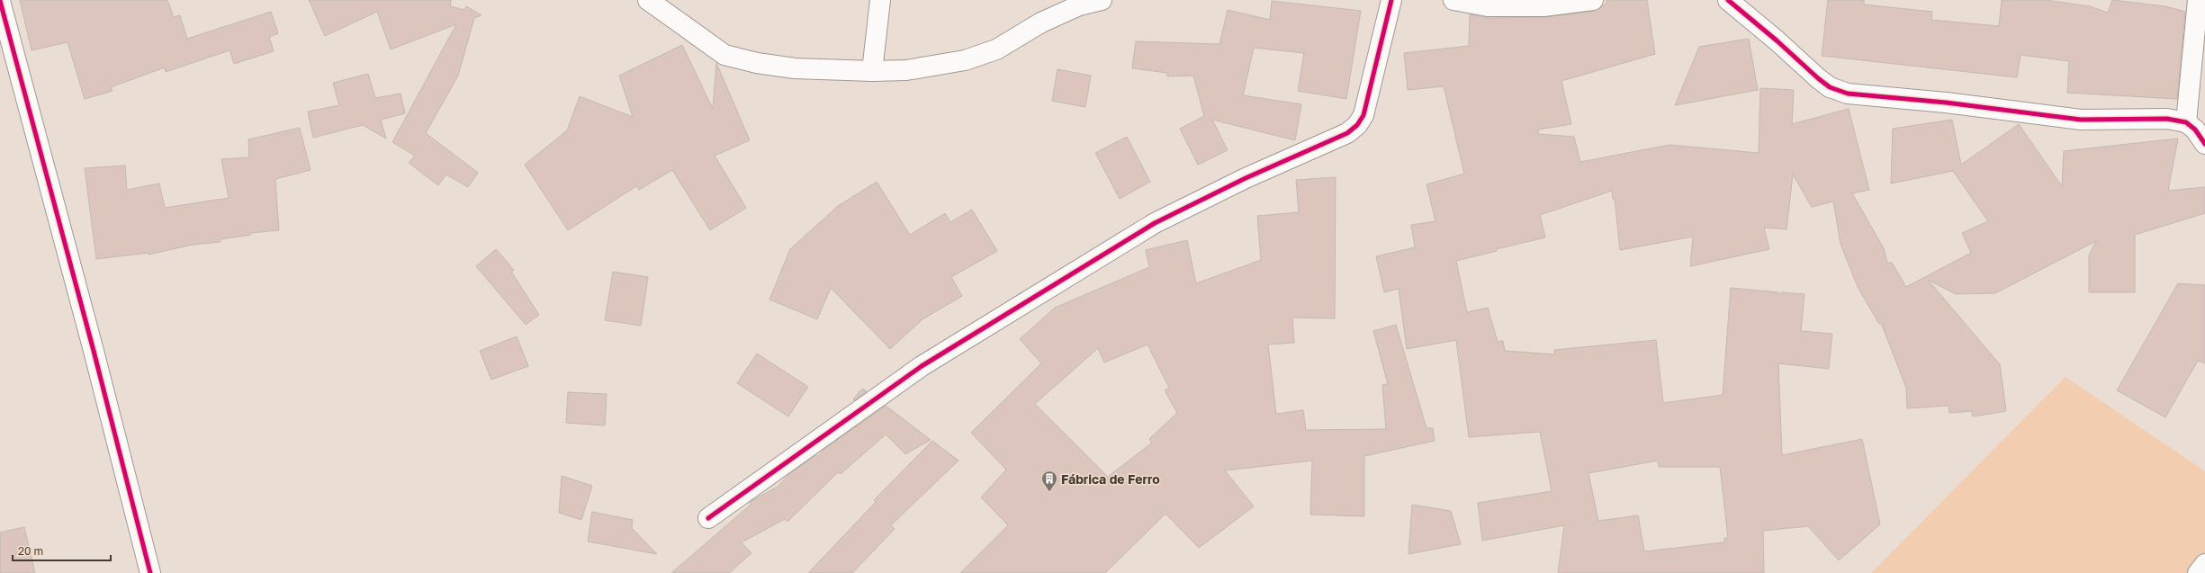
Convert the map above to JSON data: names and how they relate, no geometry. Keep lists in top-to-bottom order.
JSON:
{
  "places": {
    "building": ["Fábrica de Ferro"]
  },
  "scale_bar": "20 m"
}
